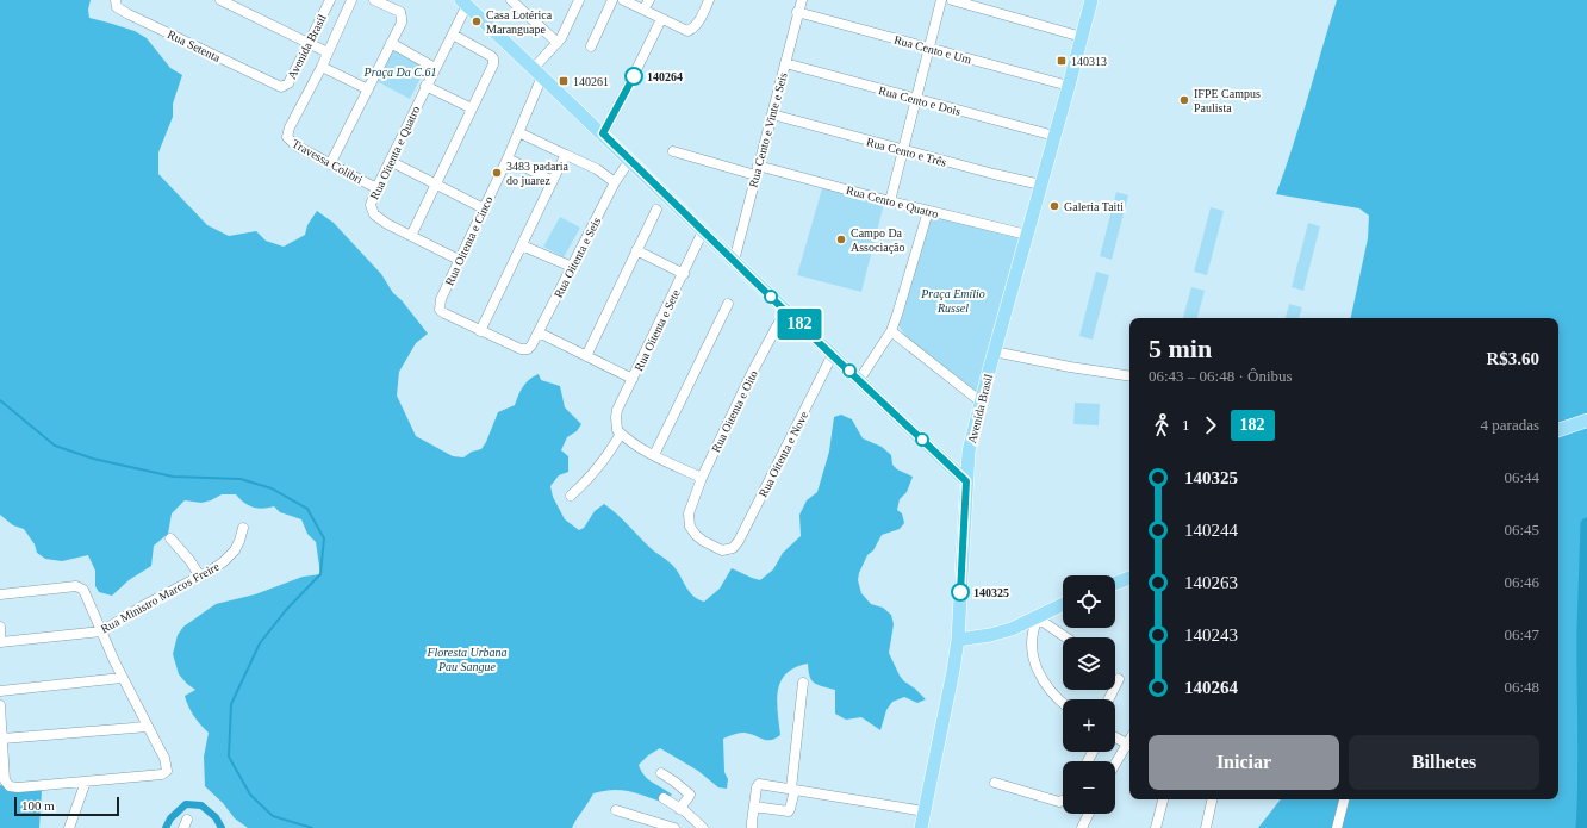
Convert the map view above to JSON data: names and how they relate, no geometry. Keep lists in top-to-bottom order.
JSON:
{
  "streets": {
    "main road": ["Avenida Brasil"],
    "street": [
      "Rua Setenta",
      "Rua Cento e Um",
      "Rua Cento e Dois",
      "Rua Cento e Vinte e Seis",
      "Rua Cento e Três",
      "Rua Oitenta e Quatro",
      "Travessa Colibri",
      "Rua Cento e Quatro",
      "Rua Oitenta e Cinco",
      "Rua Oitenta e Seis",
      "Rua Oitenta e Sete",
      "Rua Oitenta e Oito",
      "Rua Oitenta e Nove",
      "Rua Ministro Marcos Freire"
    ]
  },
  "crossings": [
    ["Rua Setenta", "Avenida Brasil"],
    ["Avenida Brasil", "Rua Cento e Um"],
    ["Avenida Brasil", "Rua Cento e Dois"],
    ["Avenida Brasil", "Rua Cento e Três"],
    ["Avenida Brasil", "Rua Cento e Quatro"],
    ["Rua Cento e Um", "Rua Cento e Vinte e Seis"],
    ["Rua Cento e Dois", "Rua Cento e Vinte e Seis"],
    ["Rua Cento e Vinte e Seis", "Rua Cento e Três"],
    ["Rua Cento e Vinte e Seis", "Rua Cento e Quatro"],
    ["Rua Oitenta e Quatro", "Travessa Colibri"],
    ["Rua Oitenta e Quatro", "Rua Oitenta e Cinco"],
    ["Rua Oitenta e Cinco", "Rua Oitenta e Seis"],
    ["Rua Oitenta e Oito", "Rua Oitenta e Nove"]
  ],
  "parks": ["Praça Da C.61", "Praça Emílio Russel", "Floresta Urbana Pau Sangue"],
  "places": {
    "other": [
      "Casa Lotérica Maranguape",
      "140264",
      "IFPE Campus Paulista",
      "3483 padaria do juarez",
      "Galeria Taiti",
      "Campo Da Associação",
      "140325"
    ],
    "transit": ["140313", "140261"]
  },
  "lines": ["bus line 182"],
  "scale_bar": "100 m",
  "page": {
    "on_map": "182",
    "heading": ["5 min", "06:43 – 06:48 · Ônibus", "R$3.60"],
    "legs": ["1", "182", "4 paradas"],
    "list": [
      {
        "name": "140325",
        "value": "06:44"
      },
      {
        "name": "140244",
        "value": "06:45"
      },
      {
        "name": "140263",
        "value": "06:46"
      },
      {
        "name": "140243",
        "value": "06:47"
      },
      {
        "name": "140264",
        "value": "06:48"
      }
    ],
    "map_buttons": ["+", "−"],
    "buttons": ["Iniciar", "Bilhetes"],
    "scale": "100 m"
  }
}
